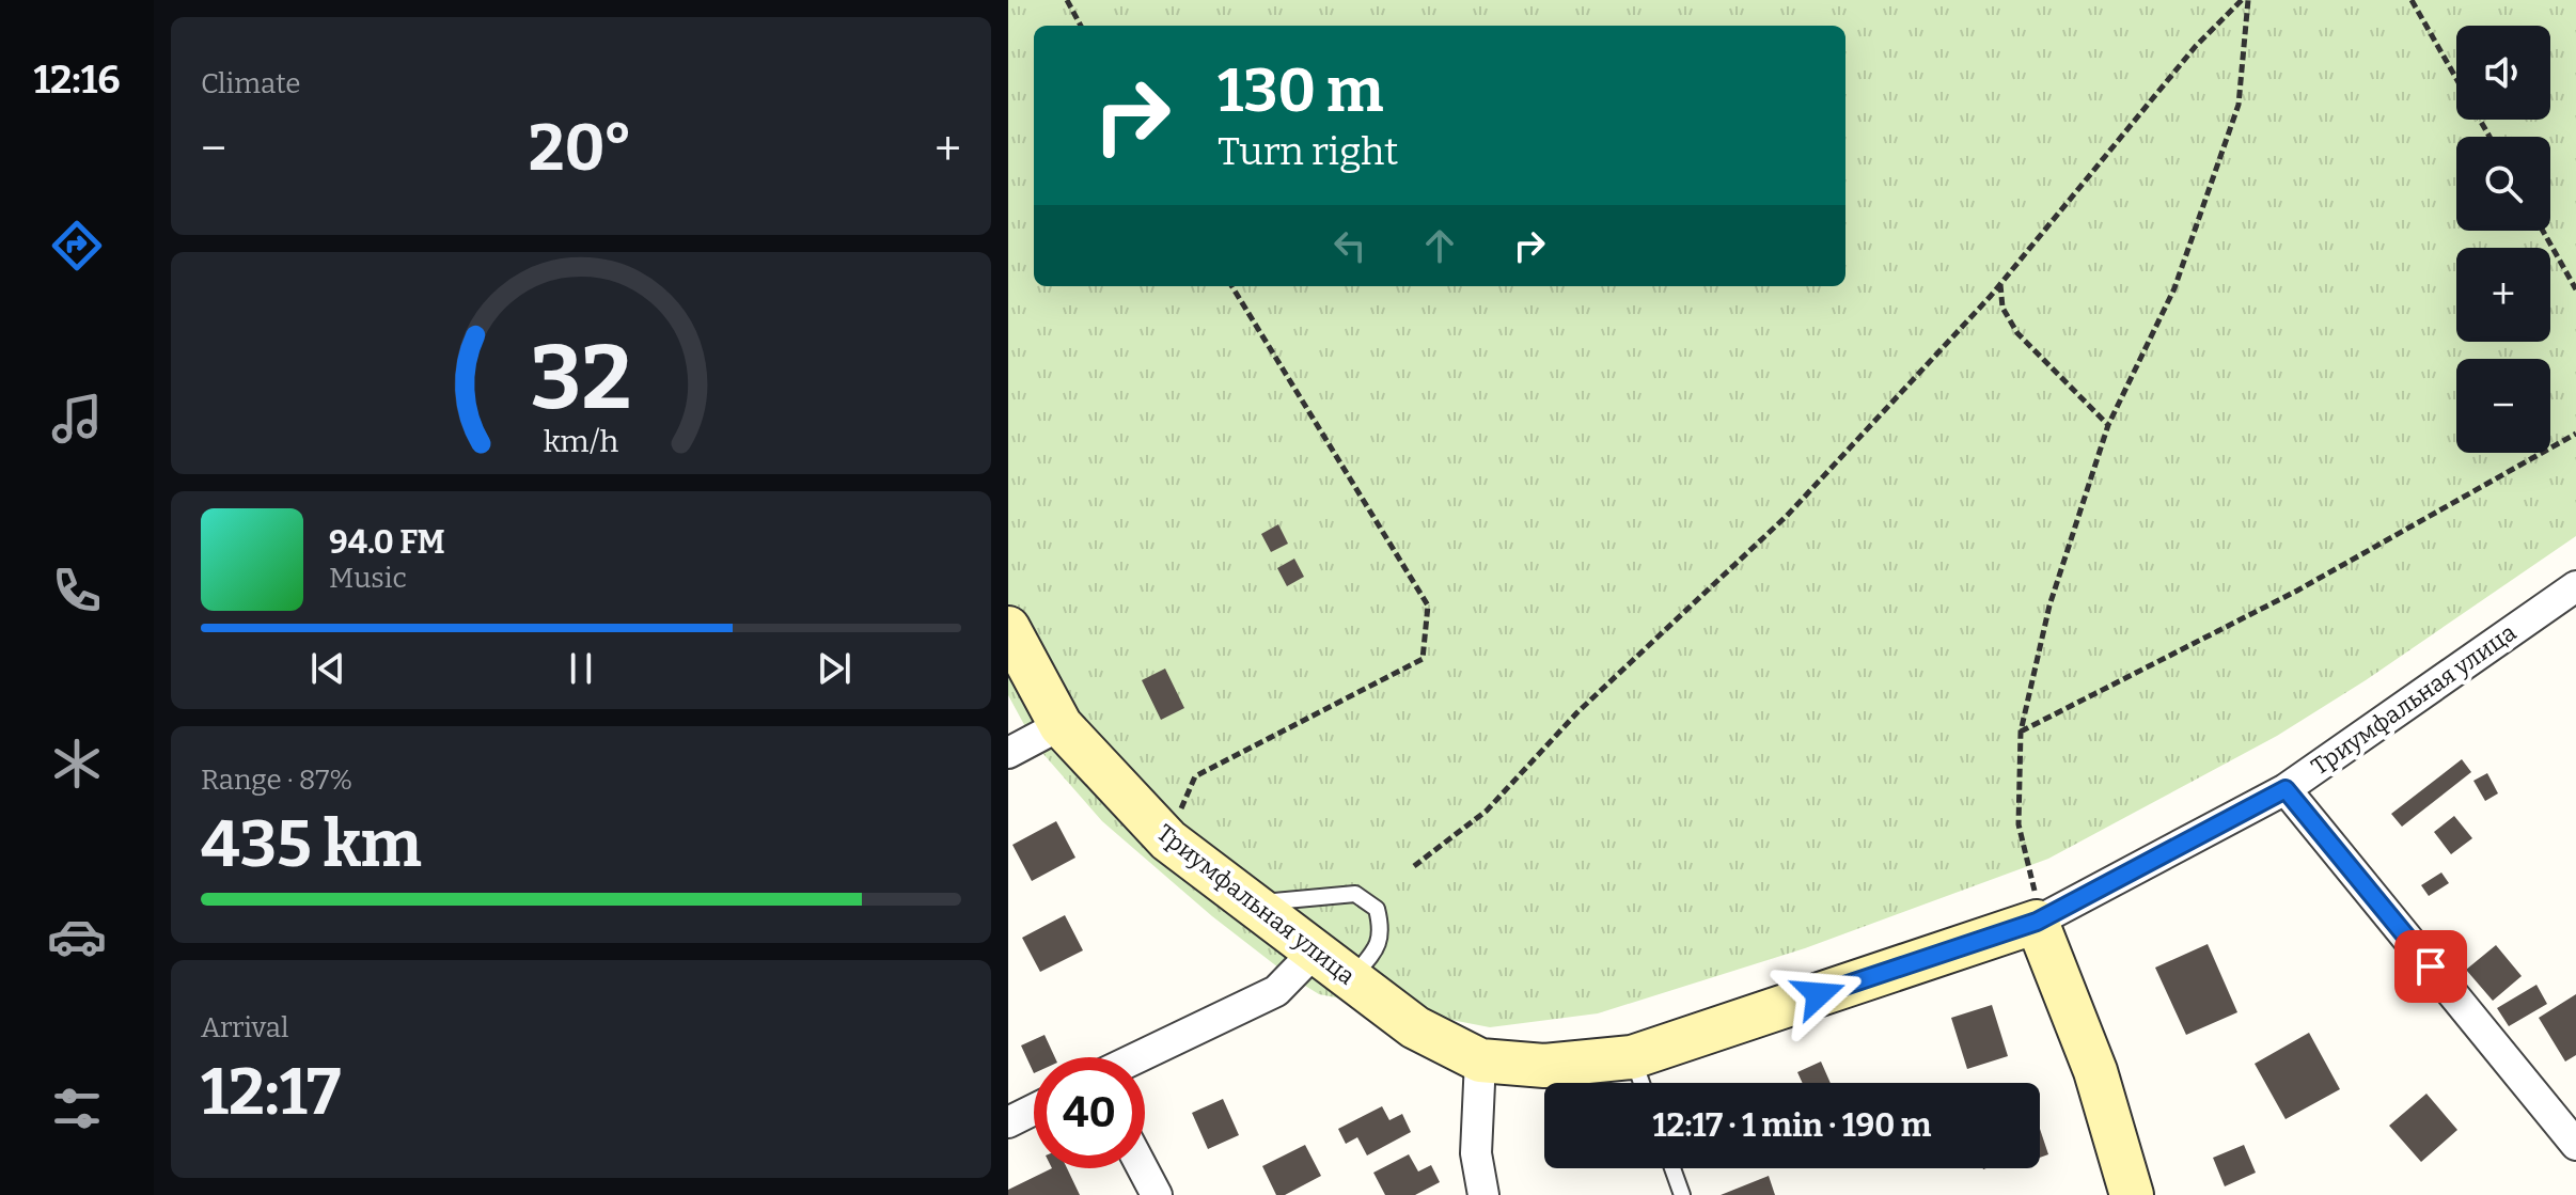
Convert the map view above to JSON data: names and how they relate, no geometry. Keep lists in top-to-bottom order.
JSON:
{
  "streets": {
    "street": ["Триумфальная улица"]
  },
  "page": {
    "tabs": "12:16",
    "tile": [
      "Climate",
      ["Range · 87%", "435 km"],
      ["Arrival", "12:17"]
    ],
    "map_buttons": ["+", "−"],
    "turn": ["130 m", "Turn right"],
    "heat": ["−", "20°", "+"],
    "song": ["94.0 FM", "Music"],
    "limit": "40",
    "trip": "12:17 · 1 min · 190 m",
    "gauge": ["32", "km/h"]
  }
}
